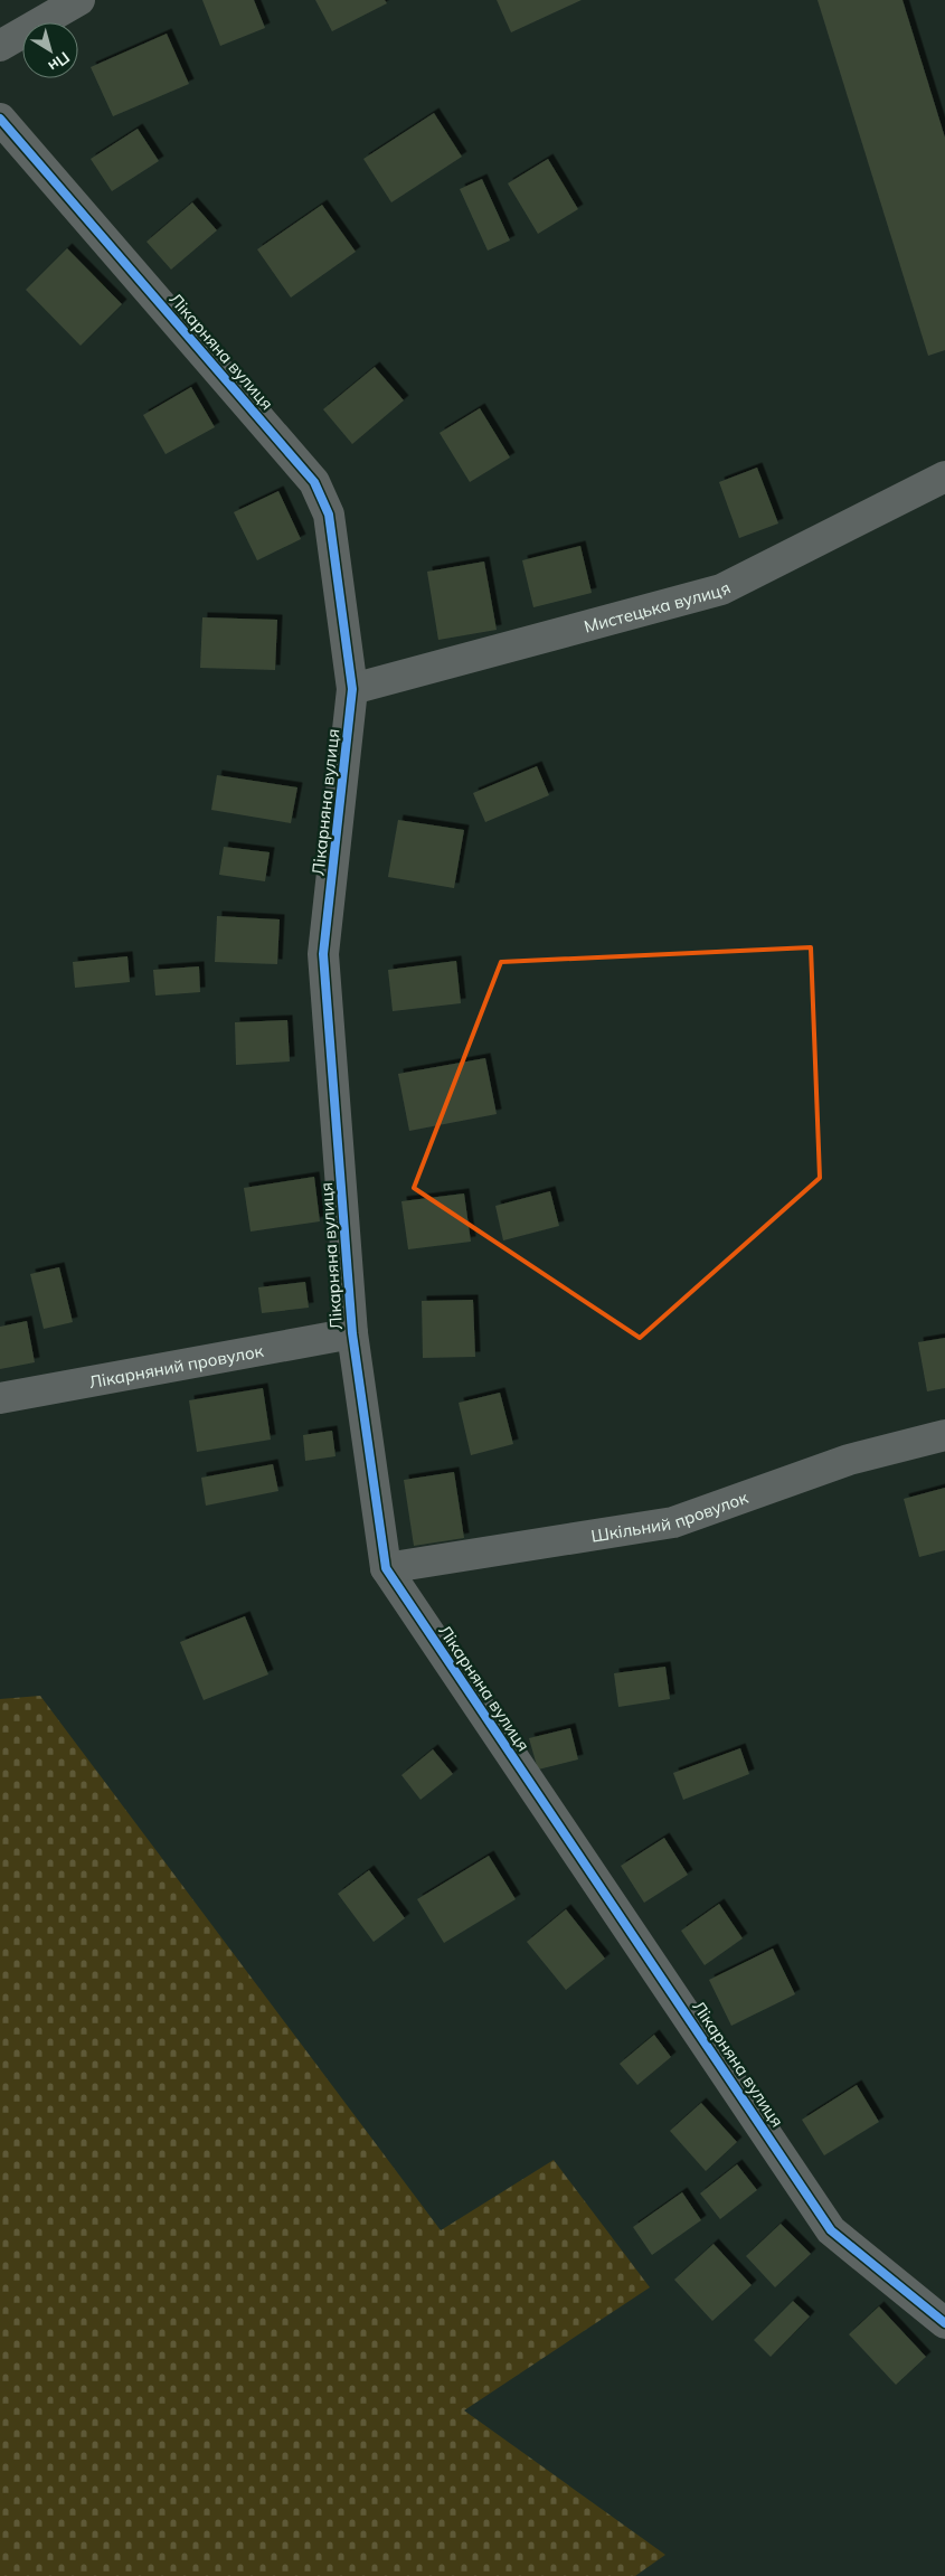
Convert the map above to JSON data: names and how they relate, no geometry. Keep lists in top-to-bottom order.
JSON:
{
  "streets": {
    "street": [
      "Лікарняна вулиця",
      "Мистецька вулиця",
      "Лікарняний провулок",
      "Шкільний провулок"
    ]
  },
  "crossings": [
    ["Лікарняна вулиця", "Мистецька вулиця"],
    ["Лікарняна вулиця", "Лікарняний провулок"],
    ["Лікарняна вулиця", "Шкільний провулок"]
  ],
  "north": "bottom right"
}
